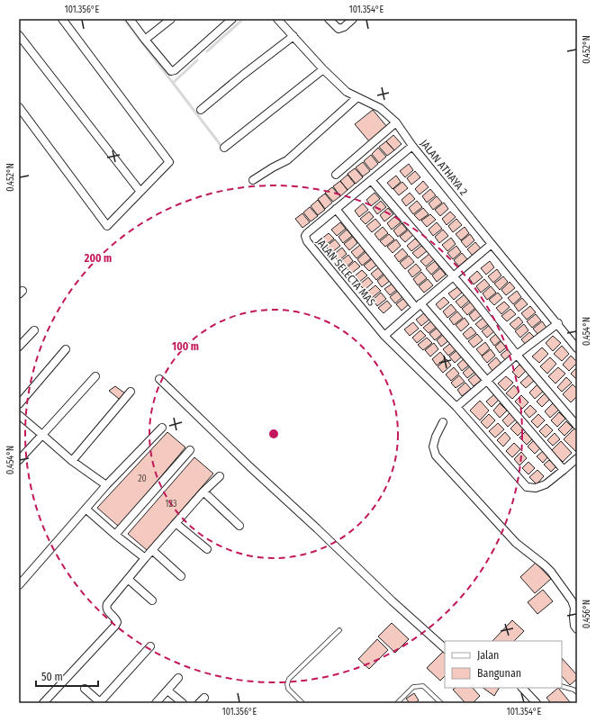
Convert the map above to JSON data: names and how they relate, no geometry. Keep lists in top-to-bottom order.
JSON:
{
  "streets": {
    "street": ["JALAN ATHAYA 2", "JALAN SELECTA MAS"]
  },
  "crossings": [
    ["JALAN ATHAYA 2", "JALAN SELECTA MAS"]
  ],
  "house_numbers": ["20", "123"],
  "legend": ["Jalan", "Bangunan"],
  "scale_bar": "50 m",
  "coordinates": [
    "101.356°E",
    "101.354°E",
    "0.452°N",
    "0.454°N",
    "0.456°N"
  ],
  "rings": ["200 m", "100 m"]
}
